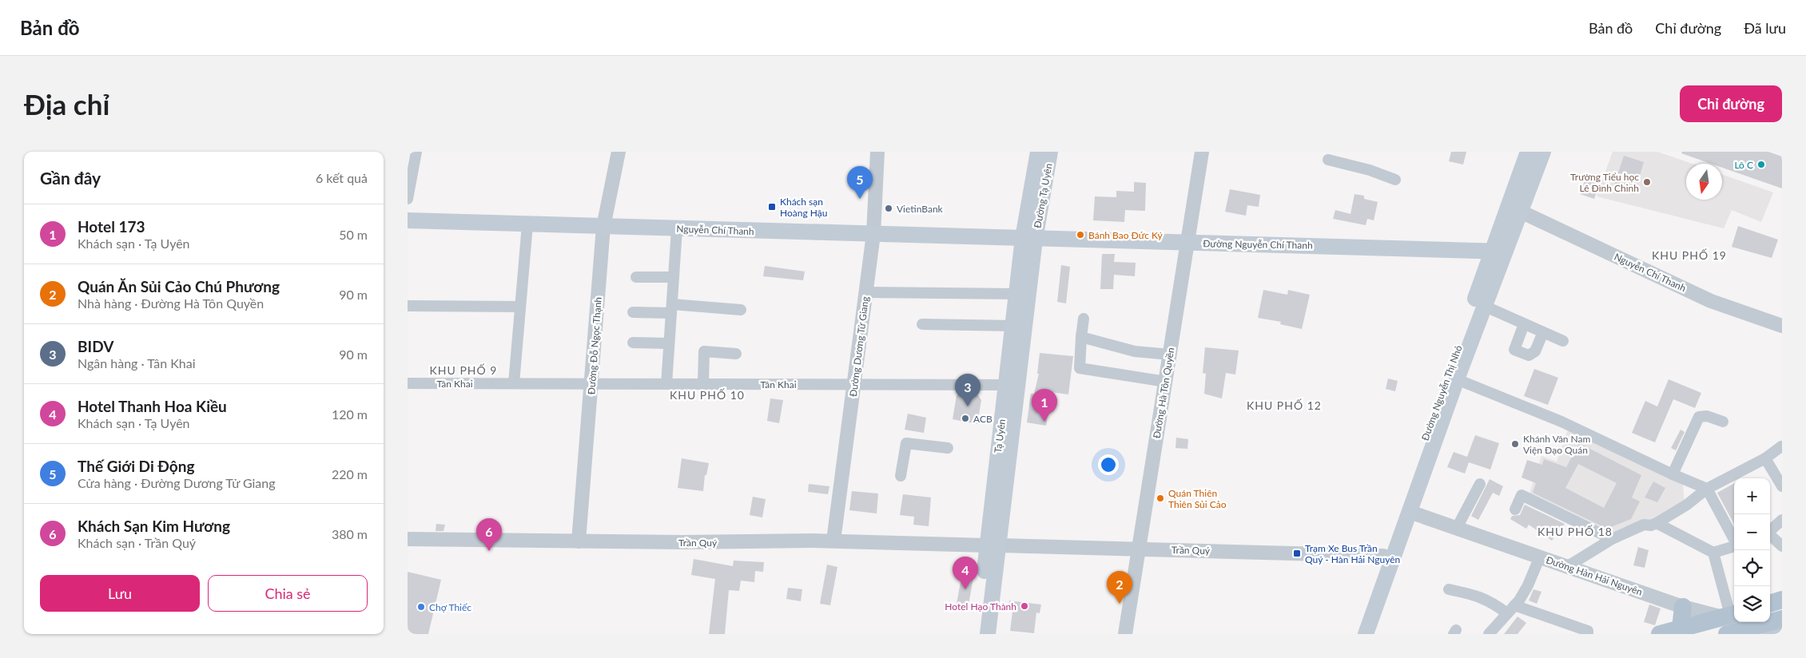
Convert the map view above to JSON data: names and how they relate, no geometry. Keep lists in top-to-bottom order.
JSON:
{
  "streets": {
    "main road": [
      "Đường Tạ Uyên",
      "Nguyễn Chí Thanh",
      "Đường Nguyễn Chí Thanh",
      "Đường Nguyễn Thị Nhỏ",
      "Tạ Uyên"
    ],
    "street": [
      "Đường Đỗ Ngọc Thạnh",
      "Đường Dương Tử Giang",
      "Tân Khai",
      "Đường Hà Tôn Quyền",
      "Trần Quý",
      "Đường Hàn Hải Nguyên"
    ]
  },
  "crossings": [
    ["Đường Tạ Uyên", "Nguyễn Chí Thanh"],
    ["Đường Tạ Uyên", "Đường Nguyễn Chí Thanh"],
    ["Đường Tạ Uyên", "Tạ Uyên"],
    ["Nguyễn Chí Thanh", "Đường Nguyễn Chí Thanh"],
    ["Nguyễn Chí Thanh", "Đường Đỗ Ngọc Thạnh"],
    ["Nguyễn Chí Thanh", "Đường Dương Tử Giang"],
    ["Nguyễn Chí Thanh", "Tạ Uyên"],
    ["Đường Nguyễn Chí Thanh", "Đường Hà Tôn Quyền"],
    ["Đường Nguyễn Chí Thanh", "Đường Nguyễn Thị Nhỏ"],
    ["Đường Nguyễn Chí Thanh", "Tạ Uyên"],
    ["Đường Đỗ Ngọc Thạnh", "Tân Khai"],
    ["Đường Đỗ Ngọc Thạnh", "Trần Quý"],
    ["Đường Dương Tử Giang", "Tân Khai"],
    ["Đường Dương Tử Giang", "Trần Quý"],
    ["Tân Khai", "Tạ Uyên"],
    ["Đường Hà Tôn Quyền", "Trần Quý"],
    ["Đường Nguyễn Thị Nhỏ", "Trần Quý"],
    ["Đường Nguyễn Thị Nhỏ", "Đường Hàn Hải Nguyên"],
    ["Tạ Uyên", "Trần Quý"]
  ],
  "districts": [
    "KHU PHỐ 19",
    "KHU PHỐ 9",
    "KHU PHỐ 10",
    "KHU PHỐ 12",
    "KHU PHỐ 18"
  ],
  "places": {
    "other": [
      "Lô C",
      "Trường Tiểu học Lê Đình Chinh",
      "VietinBank",
      "Bánh Bao Đức Ký",
      "ACB",
      "Khánh Vân Nam Viện Đạo Quán",
      "Quán Thiên Thiên Sủi Cảo",
      "Hotel Hạo Thành",
      "Chợ Thiếc"
    ],
    "transit": ["Khách sạn Hoàng Hậu", "Trạm Xe Bus Trần Quý - Hàn Hải Nguyên"]
  },
  "north": "bottom",
  "page": {
    "header": "Bản đồ",
    "nav": ["Bản đồ", "Chỉ đường", "Đã lưu"],
    "buttons": [
      "Chỉ đường",
      ["Lưu", "Chia sẻ"]
    ],
    "title": "Địa chỉ",
    "heading": ["Gần đây", "6 kết quả"],
    "pins": [
      "5",
      "3",
      "1",
      "6",
      "4",
      "2"
    ],
    "list": [
      {
        "mark": "1",
        "name": "Hotel 173",
        "note": "Khách sạn · Tạ Uyên",
        "value": "50 m"
      },
      {
        "mark": "2",
        "name": "Quán Ăn Sủi Cảo Chú Phương",
        "note": "Nhà hàng · Đường Hà Tôn Quyền",
        "value": "90 m"
      },
      {
        "mark": "3",
        "name": "BIDV",
        "note": "Ngân hàng · Tân Khai",
        "value": "90 m"
      },
      {
        "mark": "4",
        "name": "Hotel Thanh Hoa Kiều",
        "note": "Khách sạn · Tạ Uyên",
        "value": "120 m"
      },
      {
        "mark": "5",
        "name": "Thế Giới Di Động",
        "note": "Cửa hàng · Đường Dương Tử Giang",
        "value": "220 m"
      },
      {
        "mark": "6",
        "name": "Khách Sạn Kim Hương",
        "note": "Khách sạn · Trần Quý",
        "value": "380 m"
      }
    ],
    "map_buttons": ["+", "−"]
  }
}
